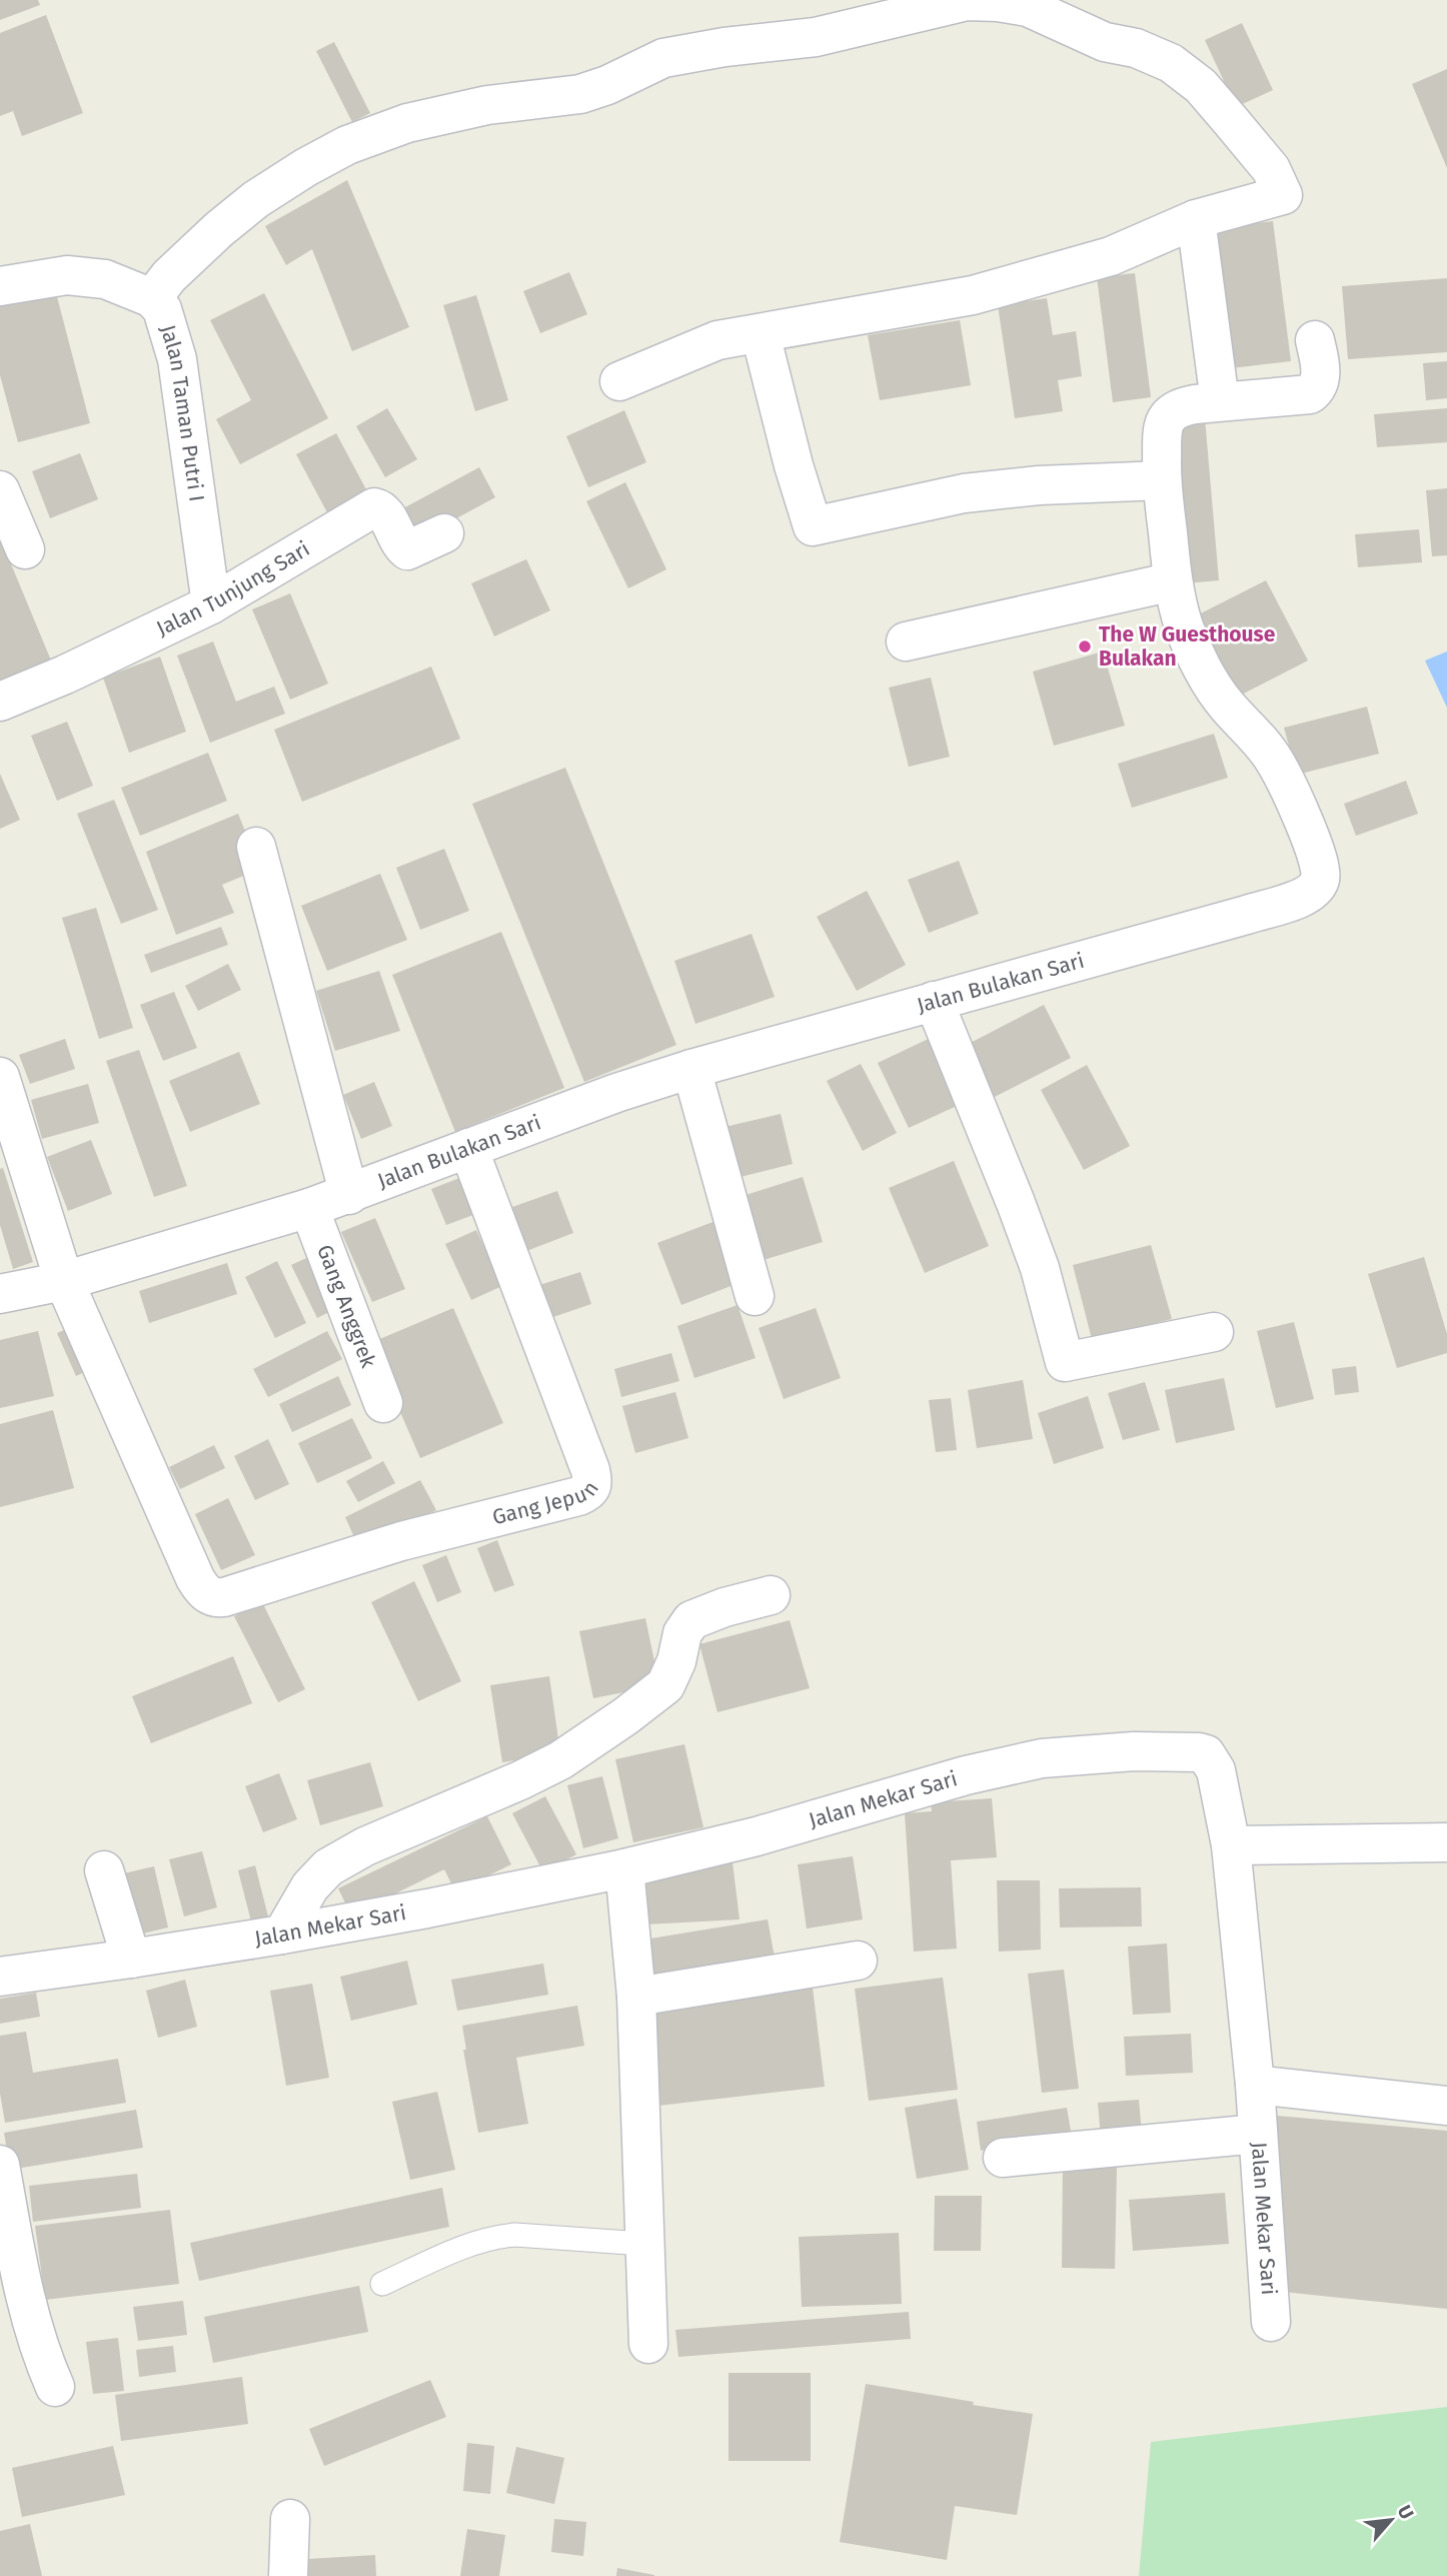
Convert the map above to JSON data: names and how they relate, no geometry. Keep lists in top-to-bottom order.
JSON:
{
  "streets": {
    "street": [
      "Jalan Taman Putri I",
      "Jalan Tunjung Sari",
      "Jalan Bulakan Sari",
      "Gang Anggrek",
      "Gang Jepun",
      "Jalan Mekar Sari"
    ]
  },
  "crossings": [
    ["Jalan Taman Putri I", "Jalan Tunjung Sari"],
    ["Jalan Bulakan Sari", "Gang Anggrek"],
    ["Jalan Bulakan Sari", "Gang Jepun"]
  ],
  "places": ["The W Guesthouse Bulakan"],
  "north": "top right"
}
